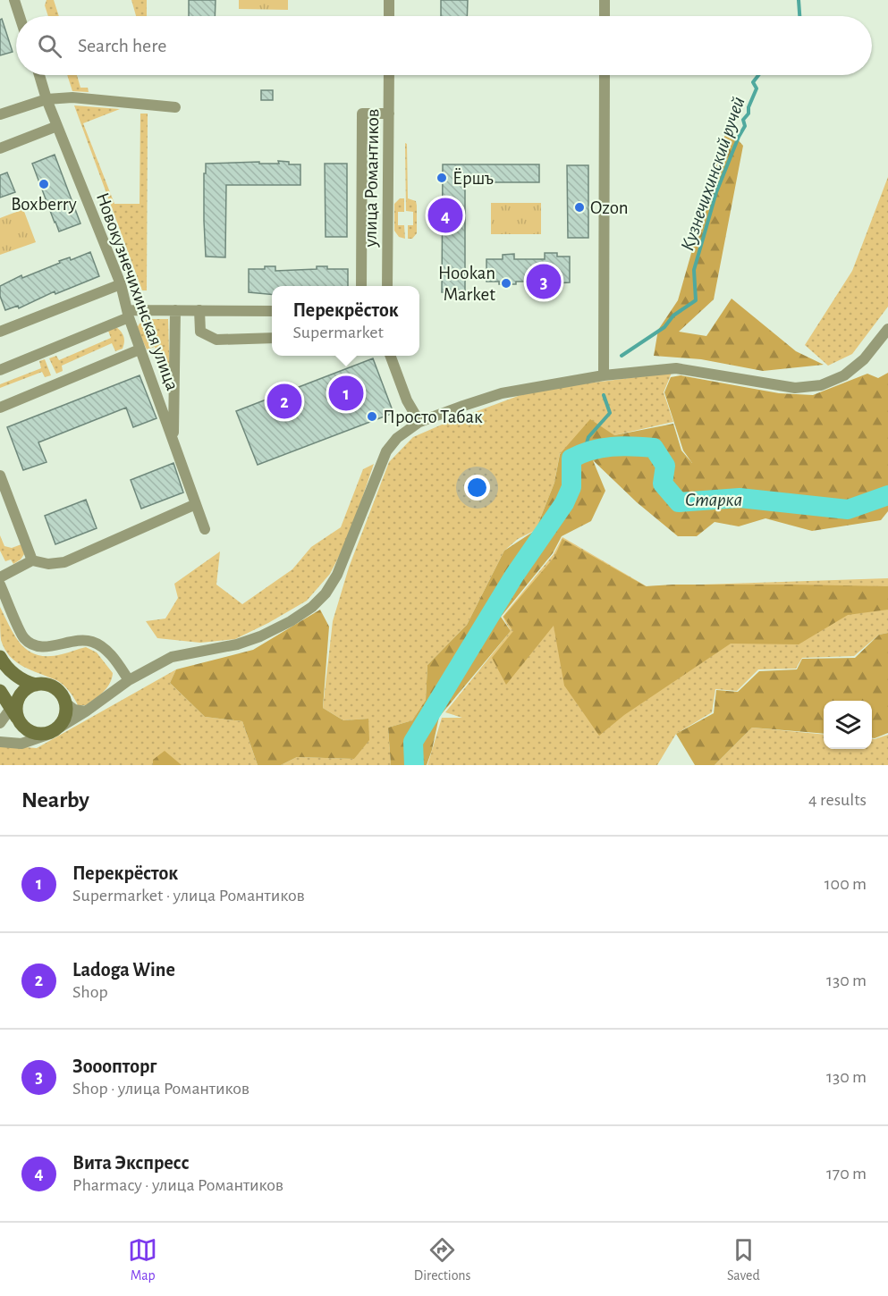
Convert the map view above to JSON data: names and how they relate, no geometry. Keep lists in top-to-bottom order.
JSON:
{
  "streets": {
    "street": ["улица Романтиков", "Новокузнечихинская улица"]
  },
  "water": ["Кузнечихинский ручей", "Старка"],
  "places": [
    "Ёршъ",
    "Boxberry",
    "Ozon",
    "Hookan Market",
    "Просто Табак"
  ],
  "page": {
    "search": "Search here",
    "pins": [
      "4",
      "3",
      "1",
      "2"
    ],
    "popup": ["Перекрёсток", "Supermarket"],
    "heading": ["Nearby", "4 results"],
    "list": [
      {
        "mark": "1",
        "name": "Перекрёсток",
        "note": "Supermarket · улица Романтиков",
        "value": "100 m"
      },
      {
        "mark": "2",
        "name": "Ladoga Wine",
        "note": "Shop",
        "value": "130 m"
      },
      {
        "mark": "3",
        "name": "Зооопторг",
        "note": "Shop · улица Романтиков",
        "value": "130 m"
      },
      {
        "mark": "4",
        "name": "Вита Экспресс",
        "note": "Pharmacy · улица Романтиков",
        "value": "170 m"
      }
    ],
    "nav": ["Map", "Directions", "Saved"]
  }
}
